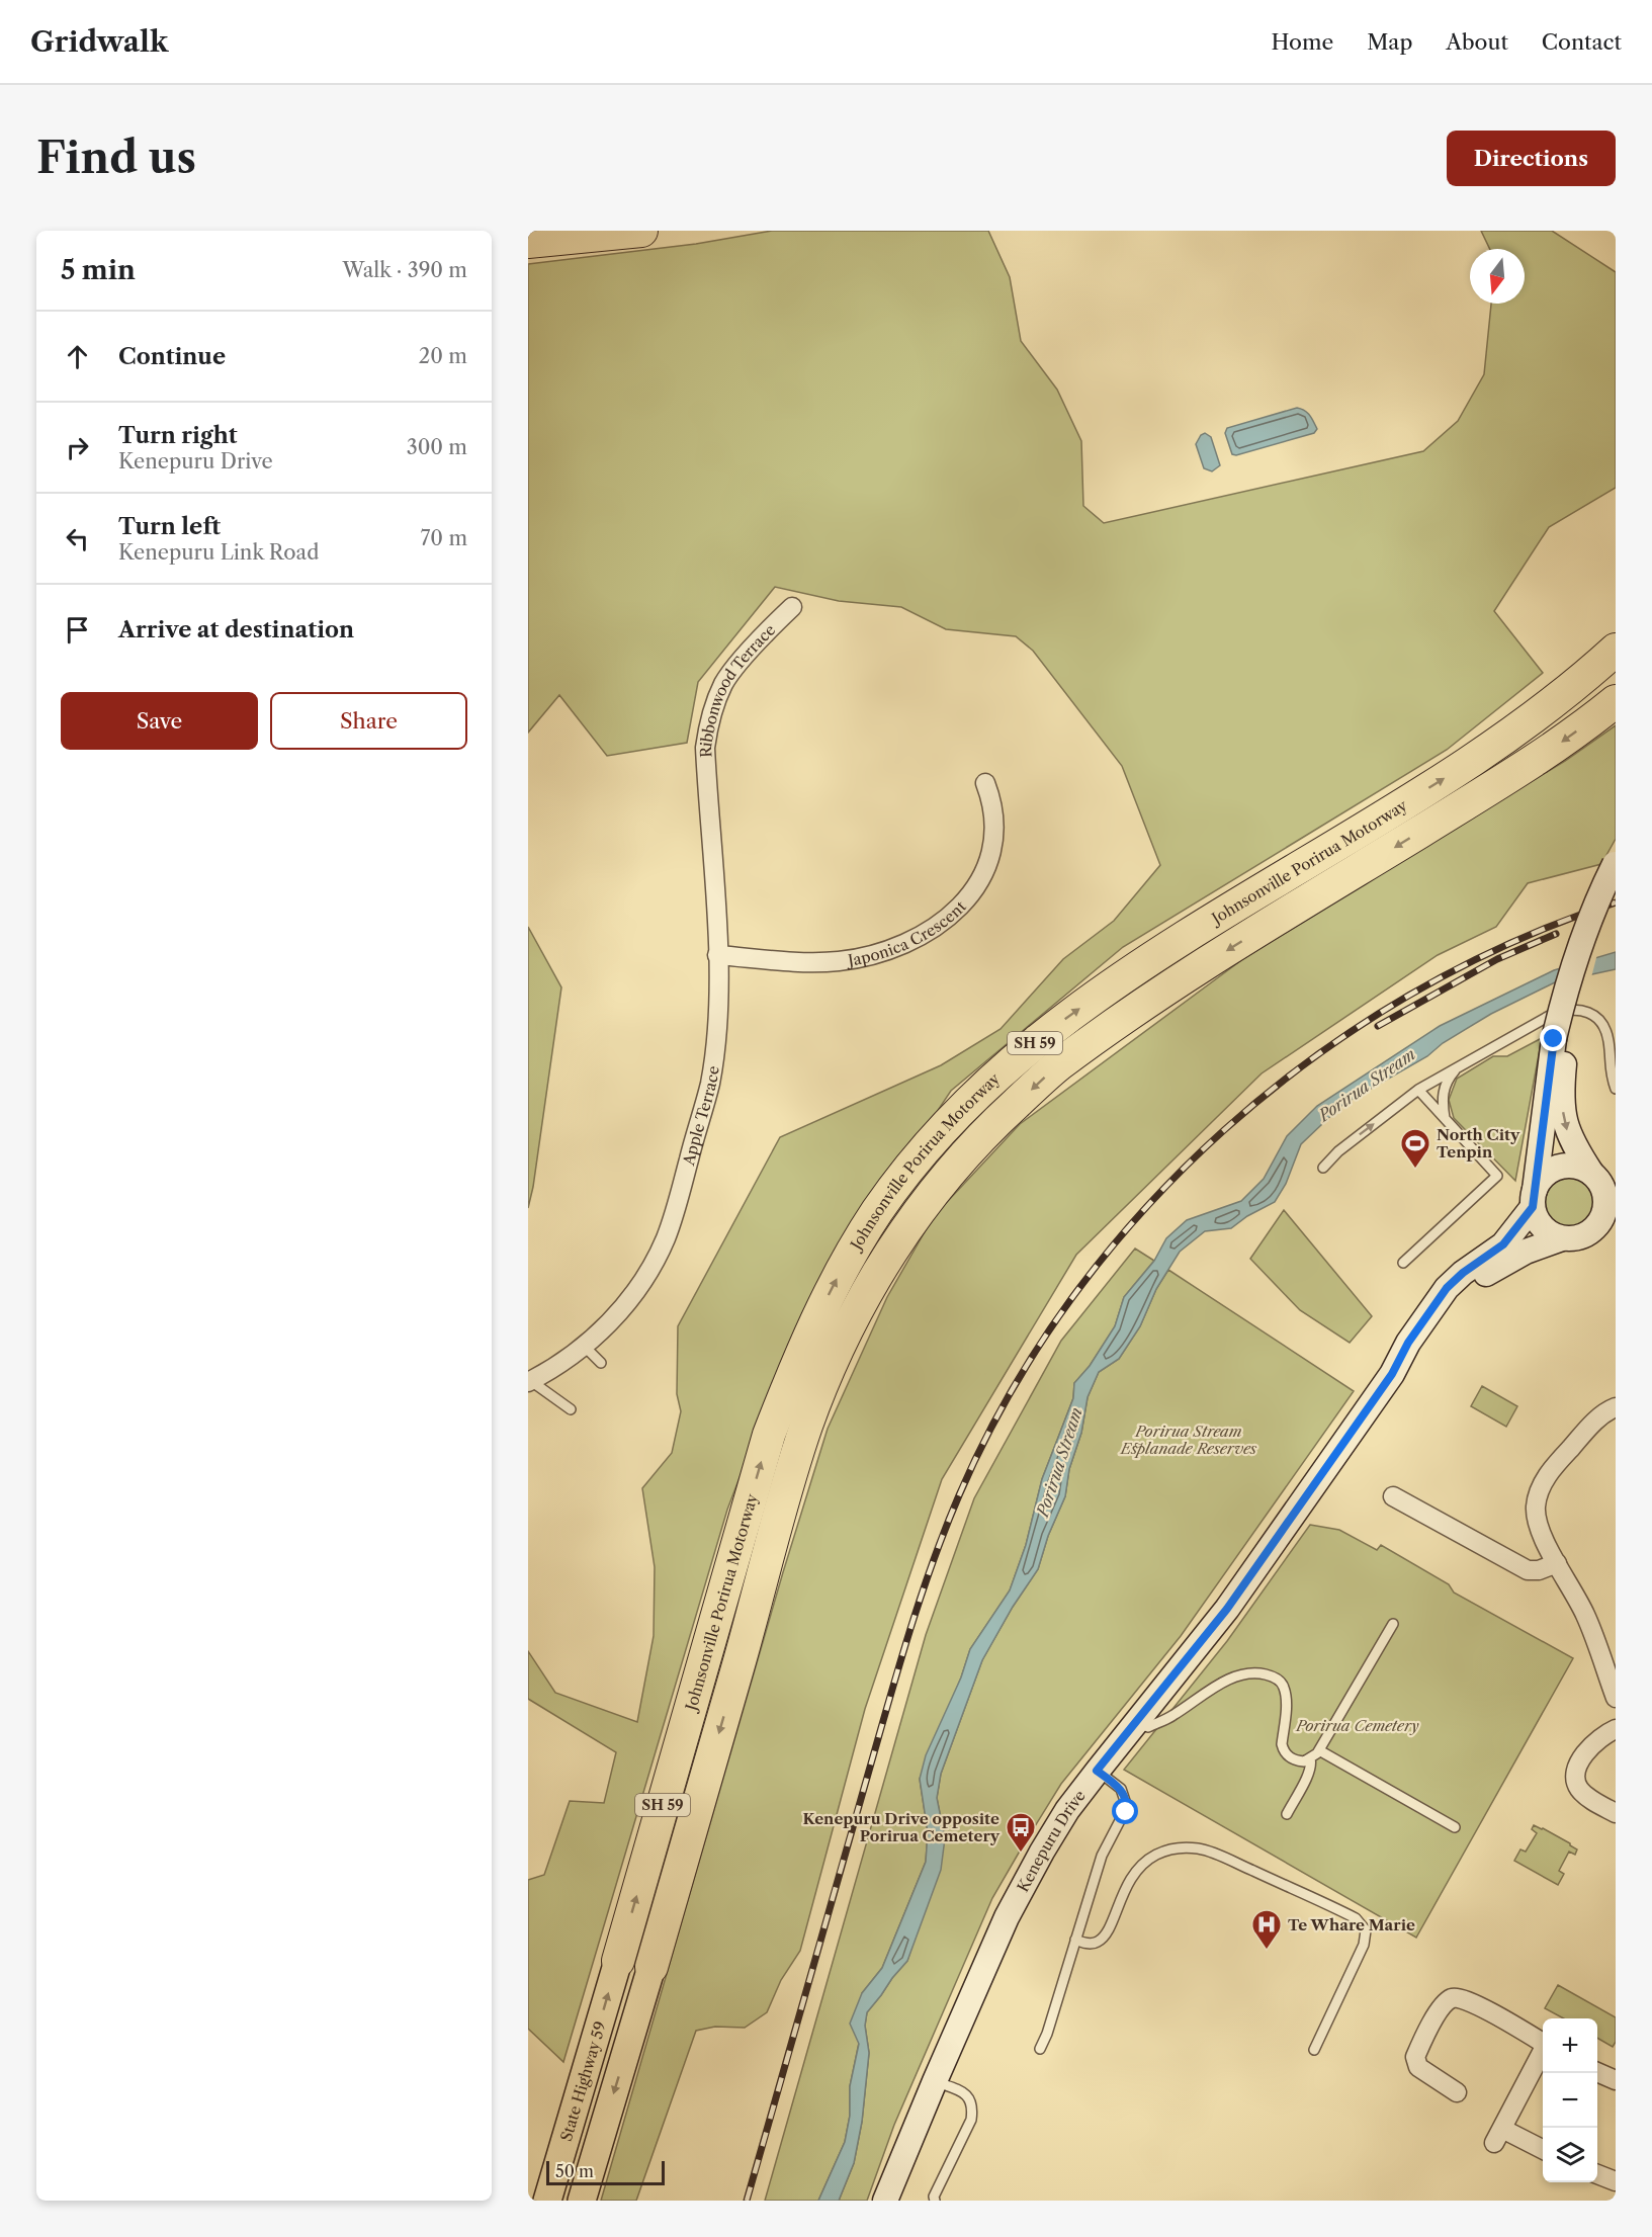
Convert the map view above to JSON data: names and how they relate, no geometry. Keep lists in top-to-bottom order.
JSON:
{
  "streets": {
    "highway": ["Johnsonville Porirua Motorway", "SH 59"],
    "main road": ["Kenepuru Drive", "State Highway 59"],
    "street": ["Ribbonwood Terrace", "Japonica Crescent", "Apple Terrace"]
  },
  "crossings": [
    ["Ribbonwood Terrace", "Apple Terrace"],
    ["Johnsonville Porirua Motorway", "SH 59"],
    ["Johnsonville Porirua Motorway", "State Highway 59"],
    ["Japonica Crescent", "Apple Terrace"]
  ],
  "water": ["Porirua Stream"],
  "parks": ["Porirua Stream Esplanade Reserves", "Porirua Cemetery"],
  "places": {
    "sports": ["North City Tenpin"],
    "bus stop": ["Kenepuru Drive opposite Porirua Cemetery"],
    "hospital": ["Te Whare Marie"]
  },
  "scale_bar": "50 m",
  "north": "bottom",
  "page": {
    "header": "Gridwalk",
    "nav": [
      "Home",
      "Map",
      "About",
      "Contact"
    ],
    "buttons": [
      "Directions",
      ["Save", "Share"]
    ],
    "title": "Find us",
    "heading": ["5 min", "Walk · 390 m"],
    "list": [
      ["Continue", "20 m"],
      ["Turn right", "Kenepuru Drive", "300 m"],
      ["Turn left", "Kenepuru Link Road", "70 m"],
      "Arrive at destination"
    ],
    "map_buttons": ["+", "−"],
    "scale": "50 m"
  }
}
